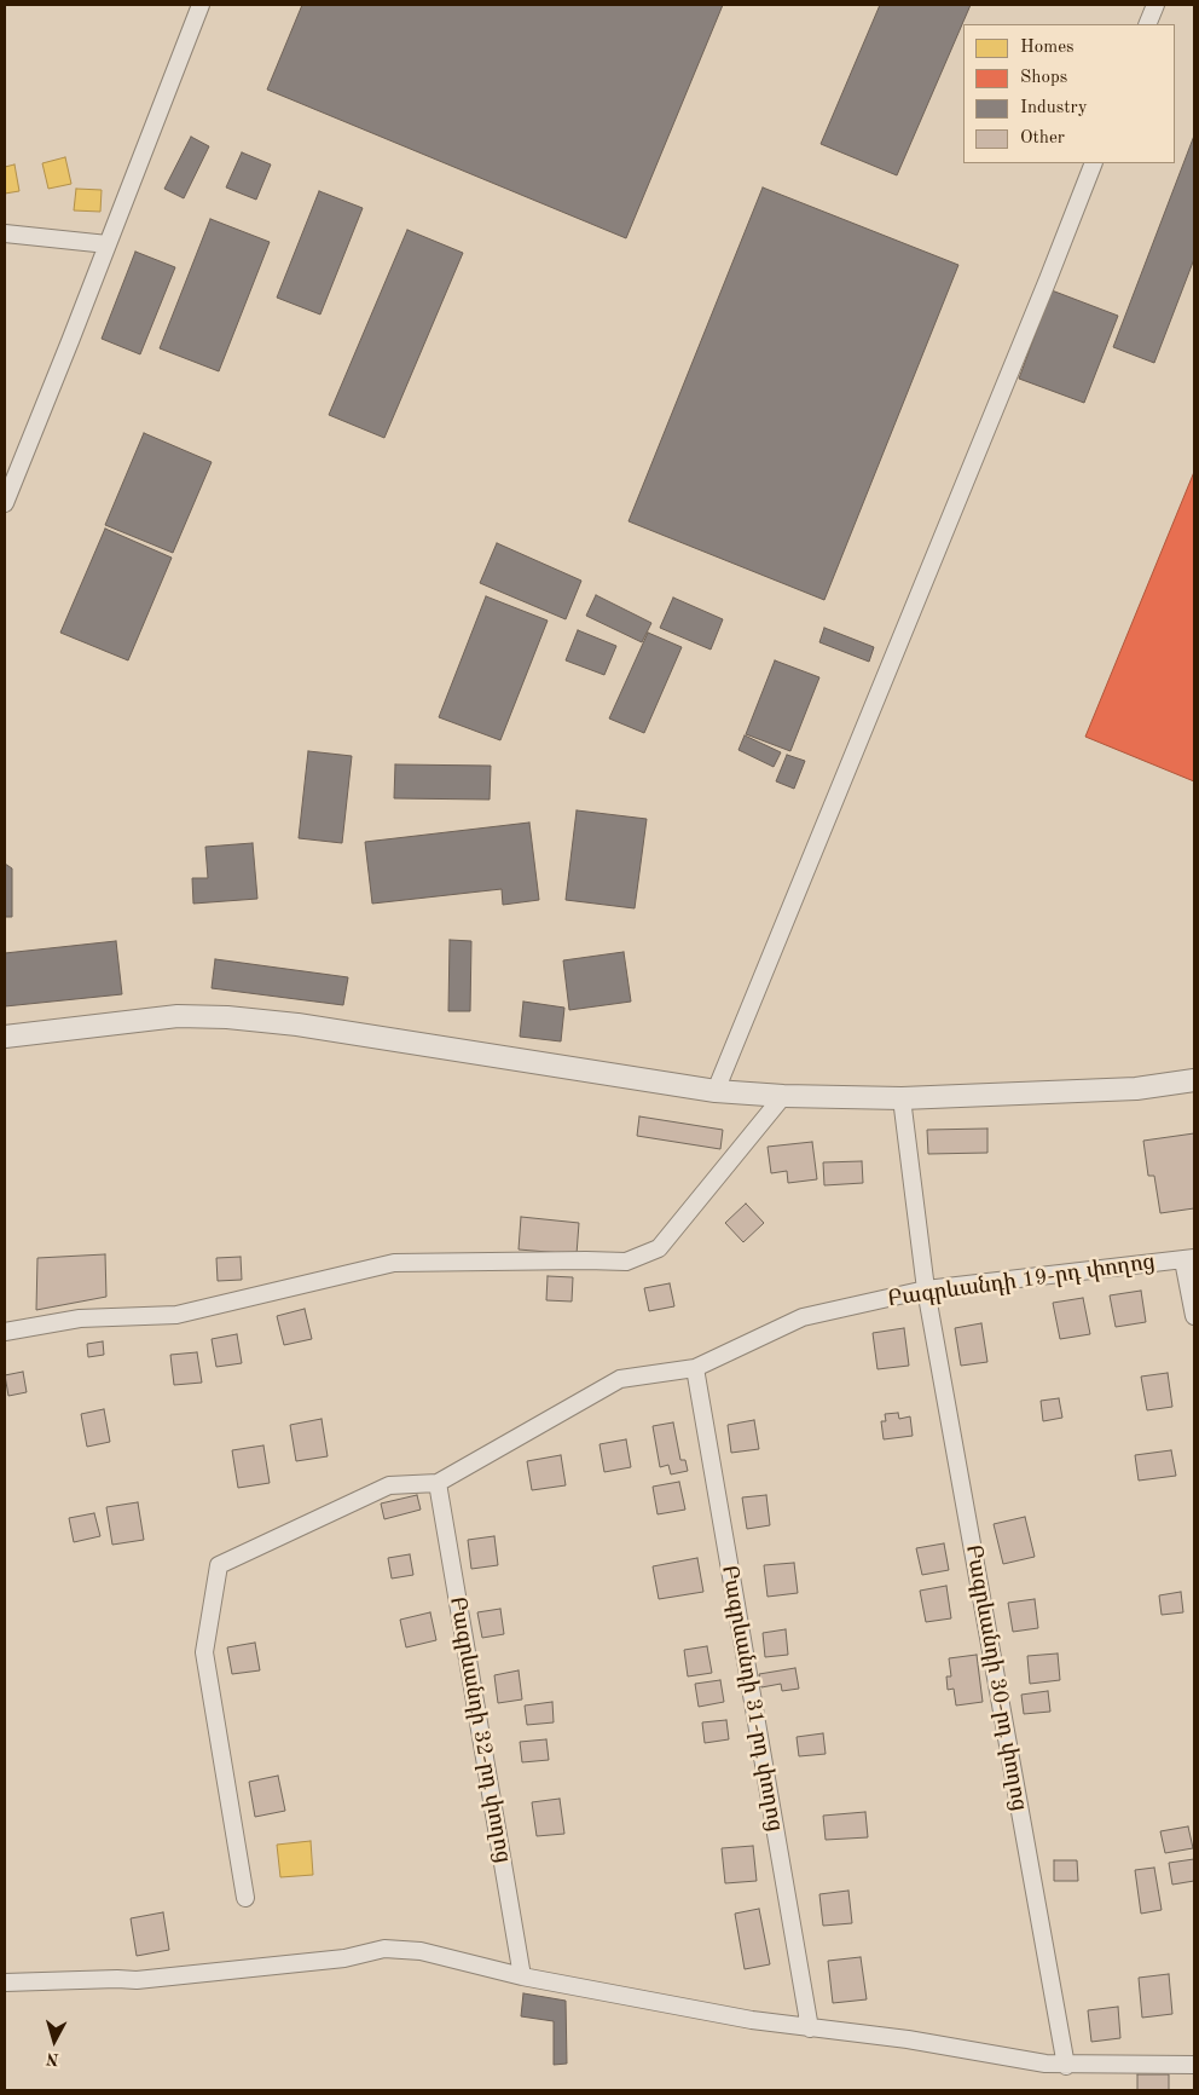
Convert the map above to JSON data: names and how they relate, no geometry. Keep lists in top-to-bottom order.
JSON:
{
  "streets": {
    "street": [
      "Բագրևանդի 19-րդ փողոց",
      "Բագրևանդի 30-րդ փողոց",
      "Բագրևանդի 31-րդ փողոց",
      "Բագրևանդի 32-րդ փողոց"
    ]
  },
  "crossings": [
    ["Բագրևանդի 19-րդ փողոց", "Բագրևանդի 30-րդ փողոց"],
    ["Բագրևանդի 19-րդ փողոց", "Բագրևանդի 31-րդ փողոց"],
    ["Բագրևանդի 19-րդ փողոց", "Բագրևանդի 32-րդ փողոց"]
  ],
  "legend": [
    "Homes",
    "Shops",
    "Industry",
    "Other"
  ],
  "north": "bottom"
}
